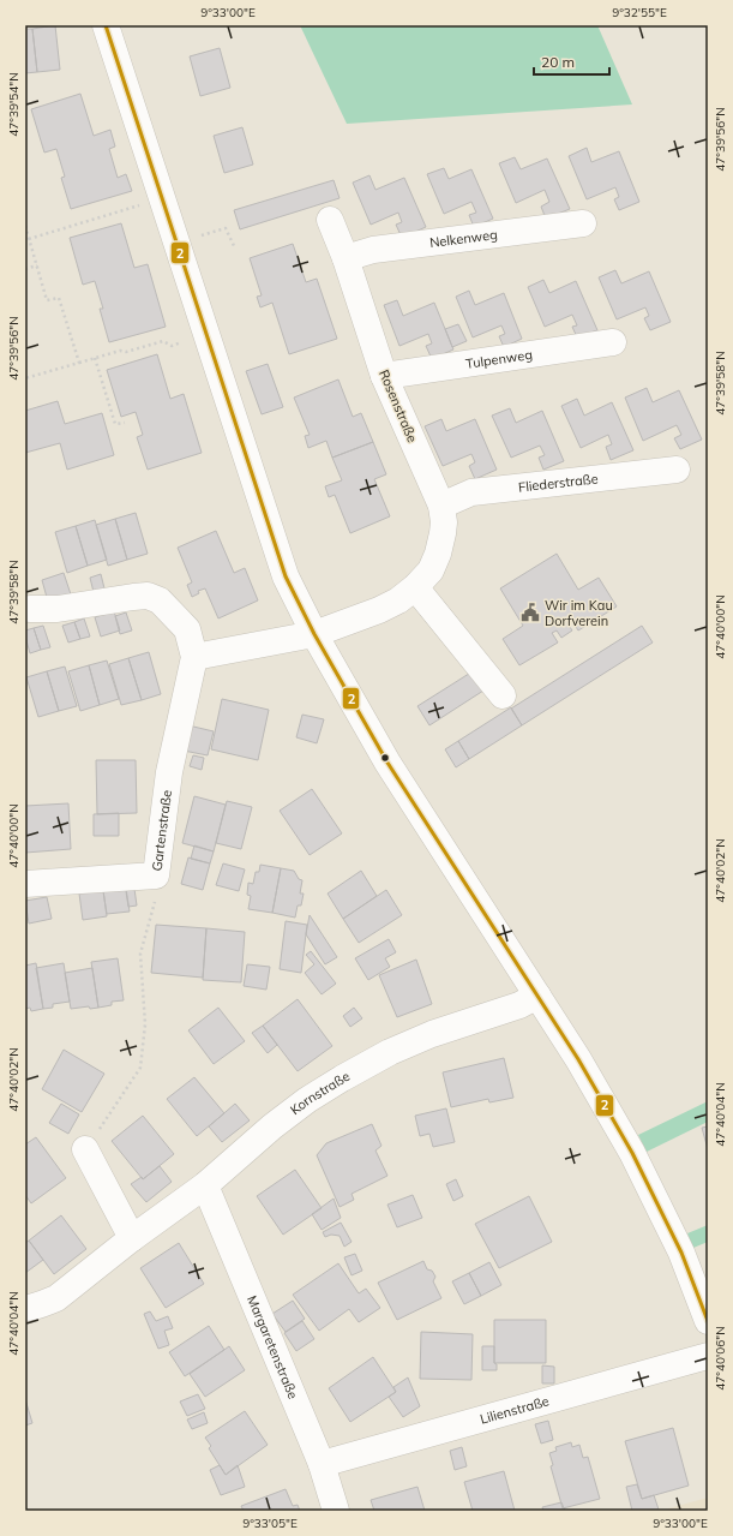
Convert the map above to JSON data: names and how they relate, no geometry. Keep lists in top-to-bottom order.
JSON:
{
  "streets": {
    "street": [
      "Nelkenweg",
      "Tulpenweg",
      "Rosenstraße",
      "Fliederstraße",
      "Gartenstraße",
      "Kornstraße",
      "Margaretenstraße",
      "Lilienstraße"
    ]
  },
  "crossings": [
    ["Nelkenweg", "Rosenstraße"],
    ["Tulpenweg", "Rosenstraße"],
    ["Rosenstraße", "Fliederstraße"],
    ["Kornstraße", "Margaretenstraße"],
    ["Margaretenstraße", "Lilienstraße"]
  ],
  "places": {
    "public building": ["Wir im Kau Dorfverein"]
  },
  "lines": ["transit line 2"],
  "scale_bar": "20 m",
  "coordinates": [
    "9°33'00\"E",
    "9°32'55\"E",
    "47°39'54\"N",
    "47°39'56\"N",
    "47°39'58\"N",
    "47°40'00\"N",
    "47°40'02\"N",
    "47°40'04\"N",
    "47°40'06\"N",
    "9°33'05\"E"
  ]
}
